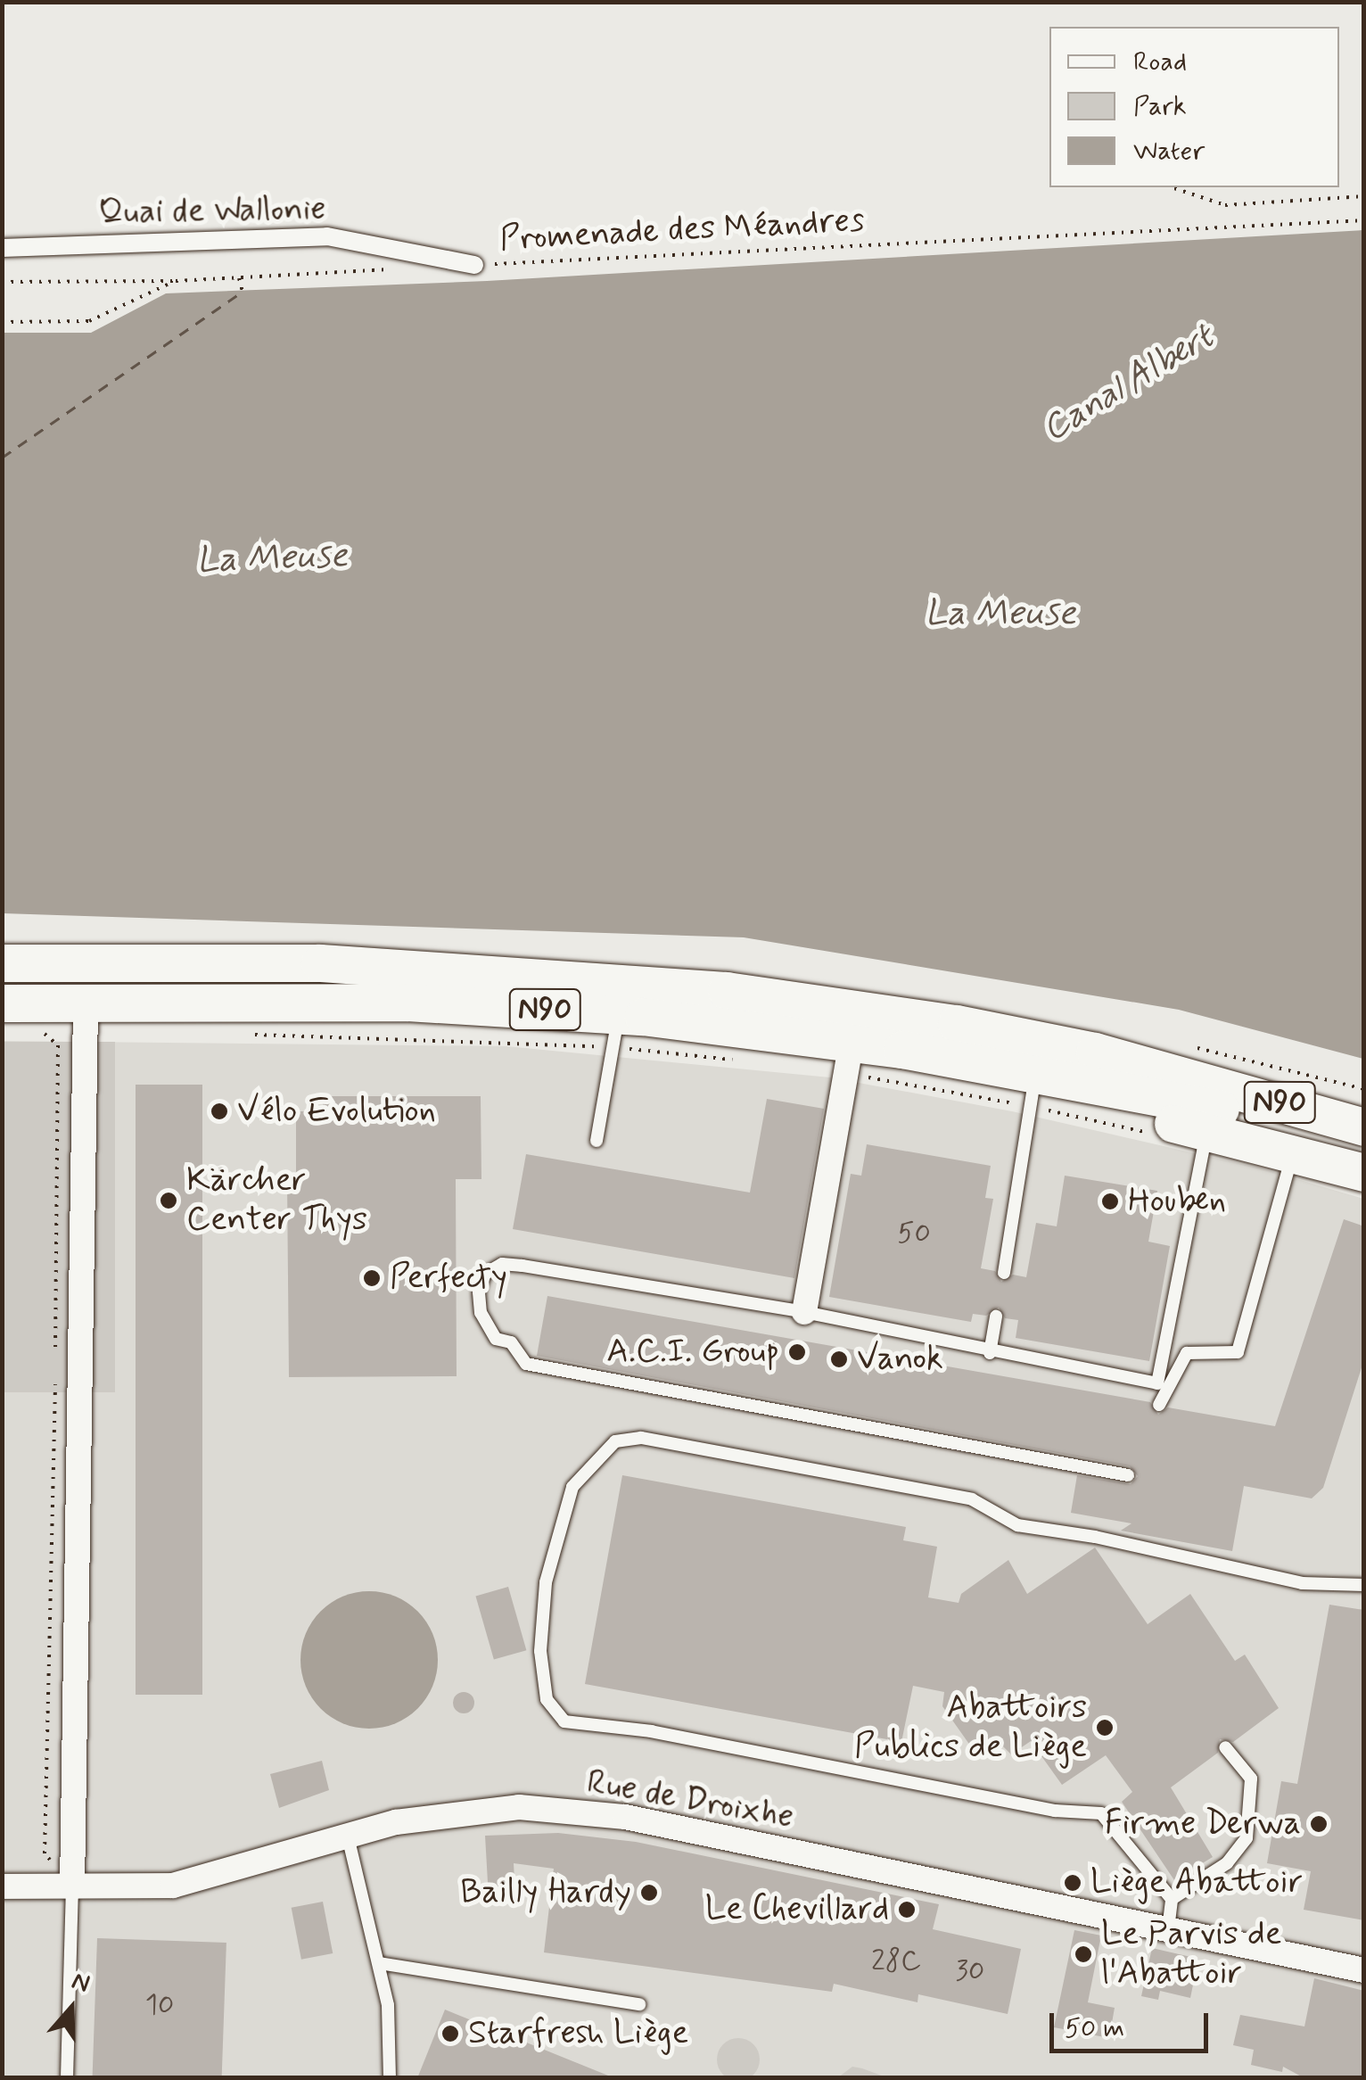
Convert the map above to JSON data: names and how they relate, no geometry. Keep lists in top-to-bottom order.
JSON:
{
  "streets": {
    "main road": ["N90"],
    "street": ["Quai de Wallonie", "Rue de Droixhe"],
    "path": ["Promenade des Méandres"]
  },
  "crossings": [
    ["Quai de Wallonie", "Promenade des Méandres"]
  ],
  "water": ["Canal Albert", "La Meuse"],
  "places": [
    "Vélo Evolution",
    "Kärcher Center Thys",
    "Houben",
    "Perfecty",
    "A.C.I. Group",
    "Vanok",
    "Abattoirs Publics de Liège",
    "Firme Derwa",
    "Liège Abattoir",
    "Bailly Hardy",
    "Le Chevillard",
    "Le Parvis de l'Abattoir",
    "Starfresh Liège"
  ],
  "house_numbers": [
    "50",
    "28C",
    "30",
    "10"
  ],
  "legend": ["Road", "Park", "Water"],
  "scale_bar": "50 m",
  "north": "top"
}
